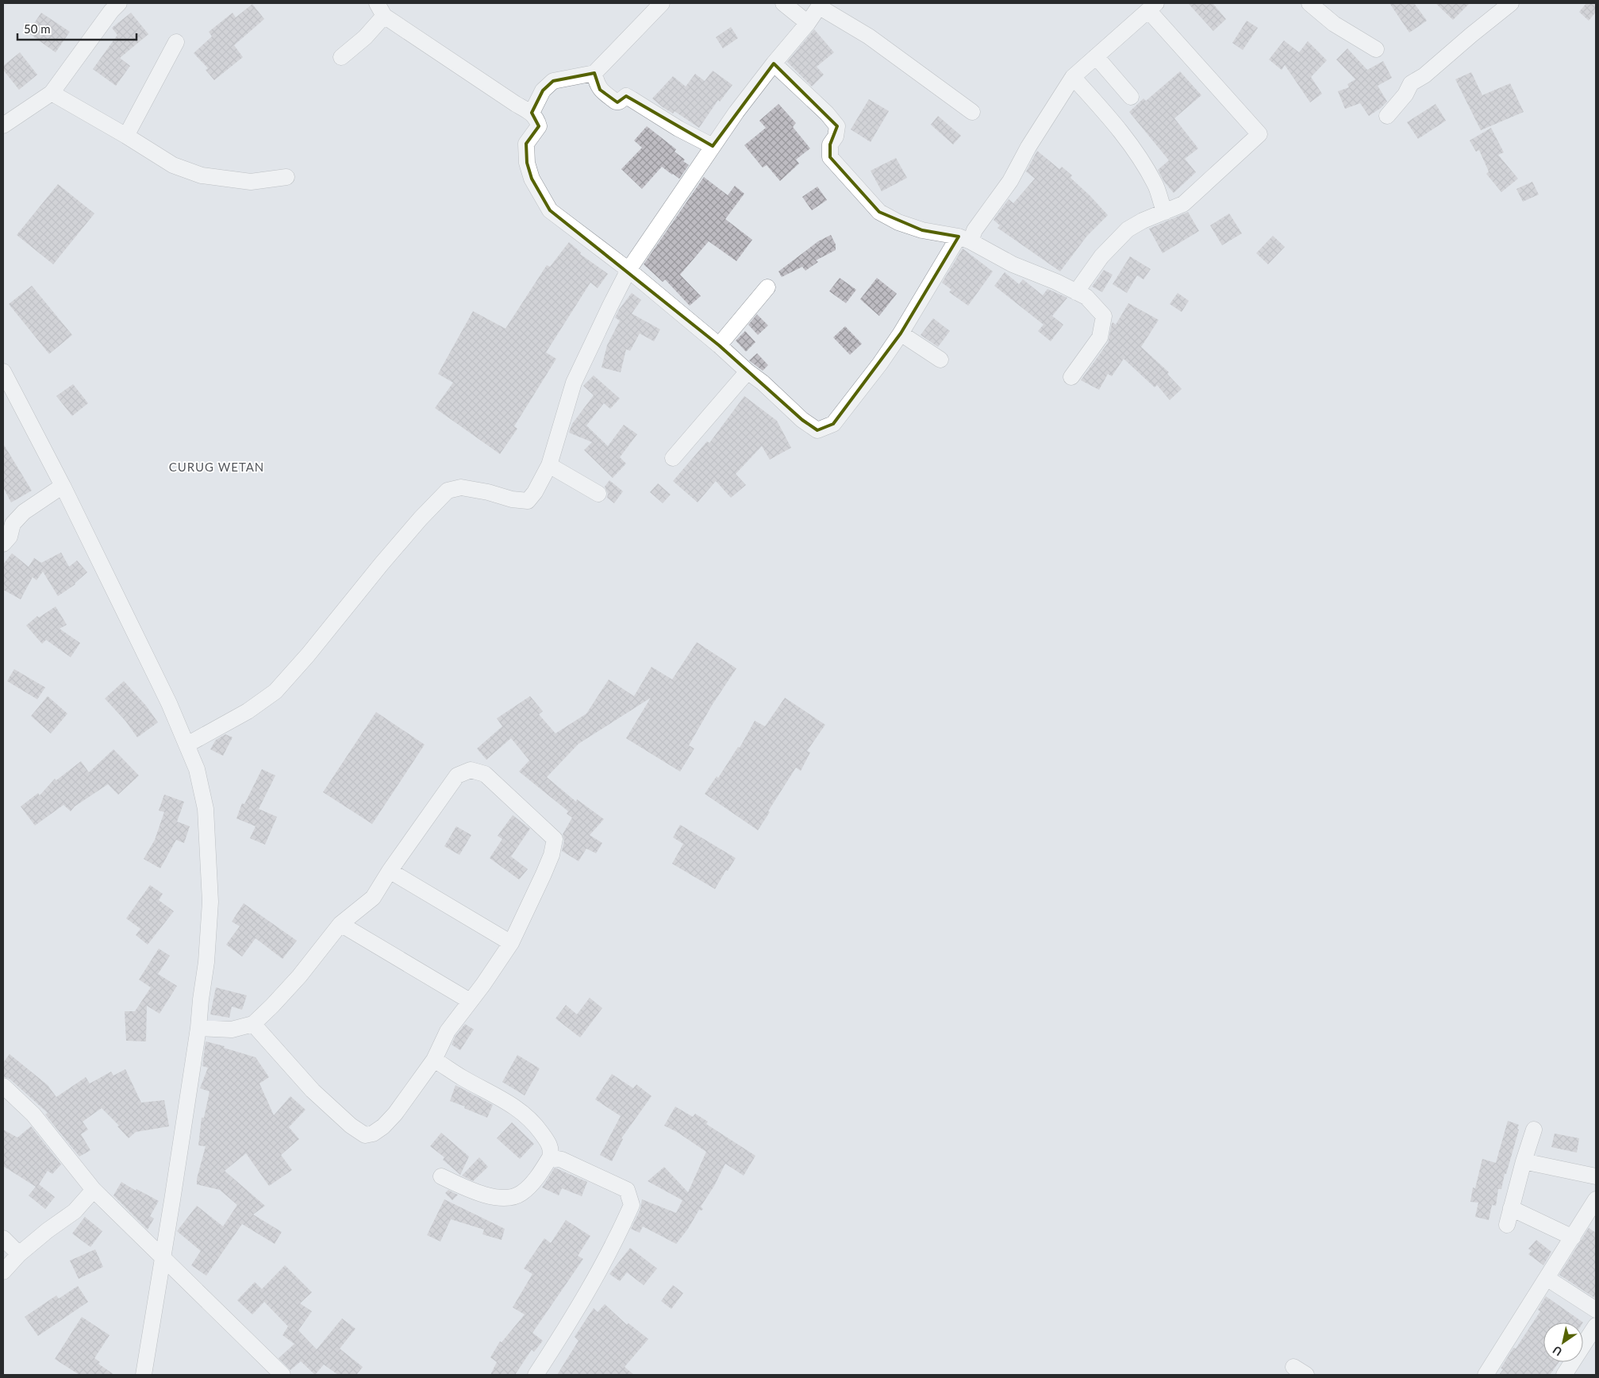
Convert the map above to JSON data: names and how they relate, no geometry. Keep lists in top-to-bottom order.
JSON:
{
  "districts": ["CURUG WETAN"],
  "scale_bar": "50 m",
  "north": "bottom left"
}
